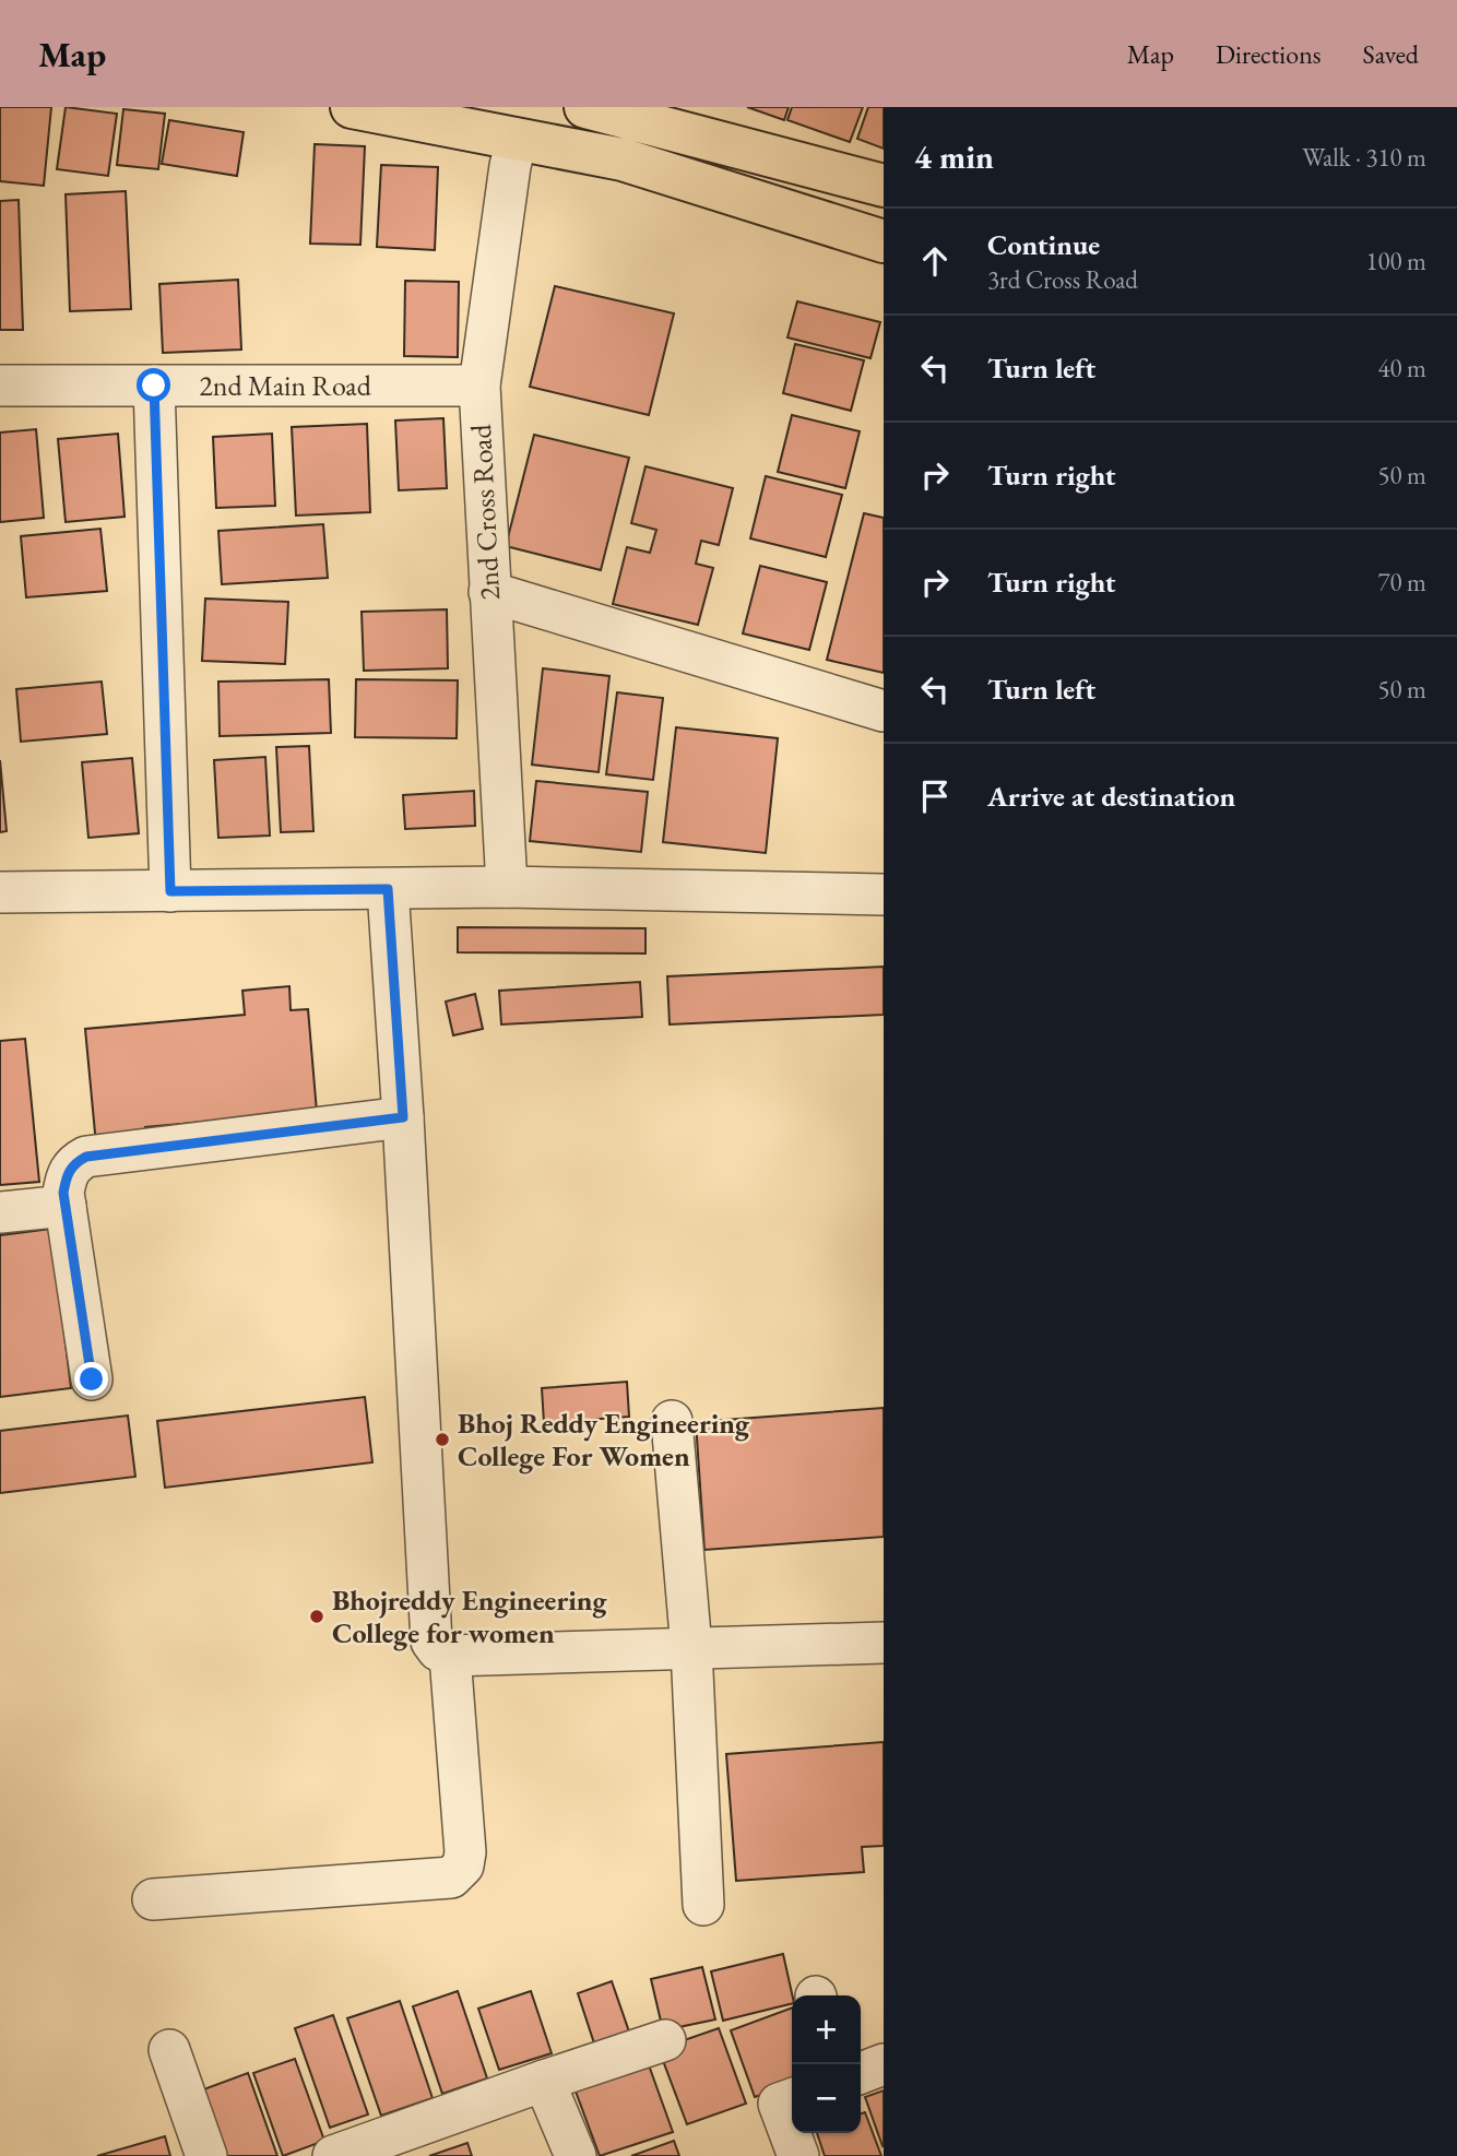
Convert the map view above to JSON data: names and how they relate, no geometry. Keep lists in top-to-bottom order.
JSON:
{
  "streets": {
    "street": ["2nd Main Road", "2nd Cross Road"]
  },
  "crossings": [
    ["2nd Main Road", "2nd Cross Road"]
  ],
  "places": ["Bhoj Reddy Engineering College For Women", "Bhojreddy Engineering College for women"],
  "page": {
    "header": "Map",
    "nav": ["Map", "Directions", "Saved"],
    "heading": ["4 min", "Walk · 310 m"],
    "list": [
      ["Continue", "3rd Cross Road", "100 m"],
      ["Turn left", "40 m"],
      ["Turn right", "50 m"],
      ["Turn right", "70 m"],
      ["Turn left", "50 m"],
      "Arrive at destination"
    ],
    "map_buttons": ["+", "−"]
  }
}
